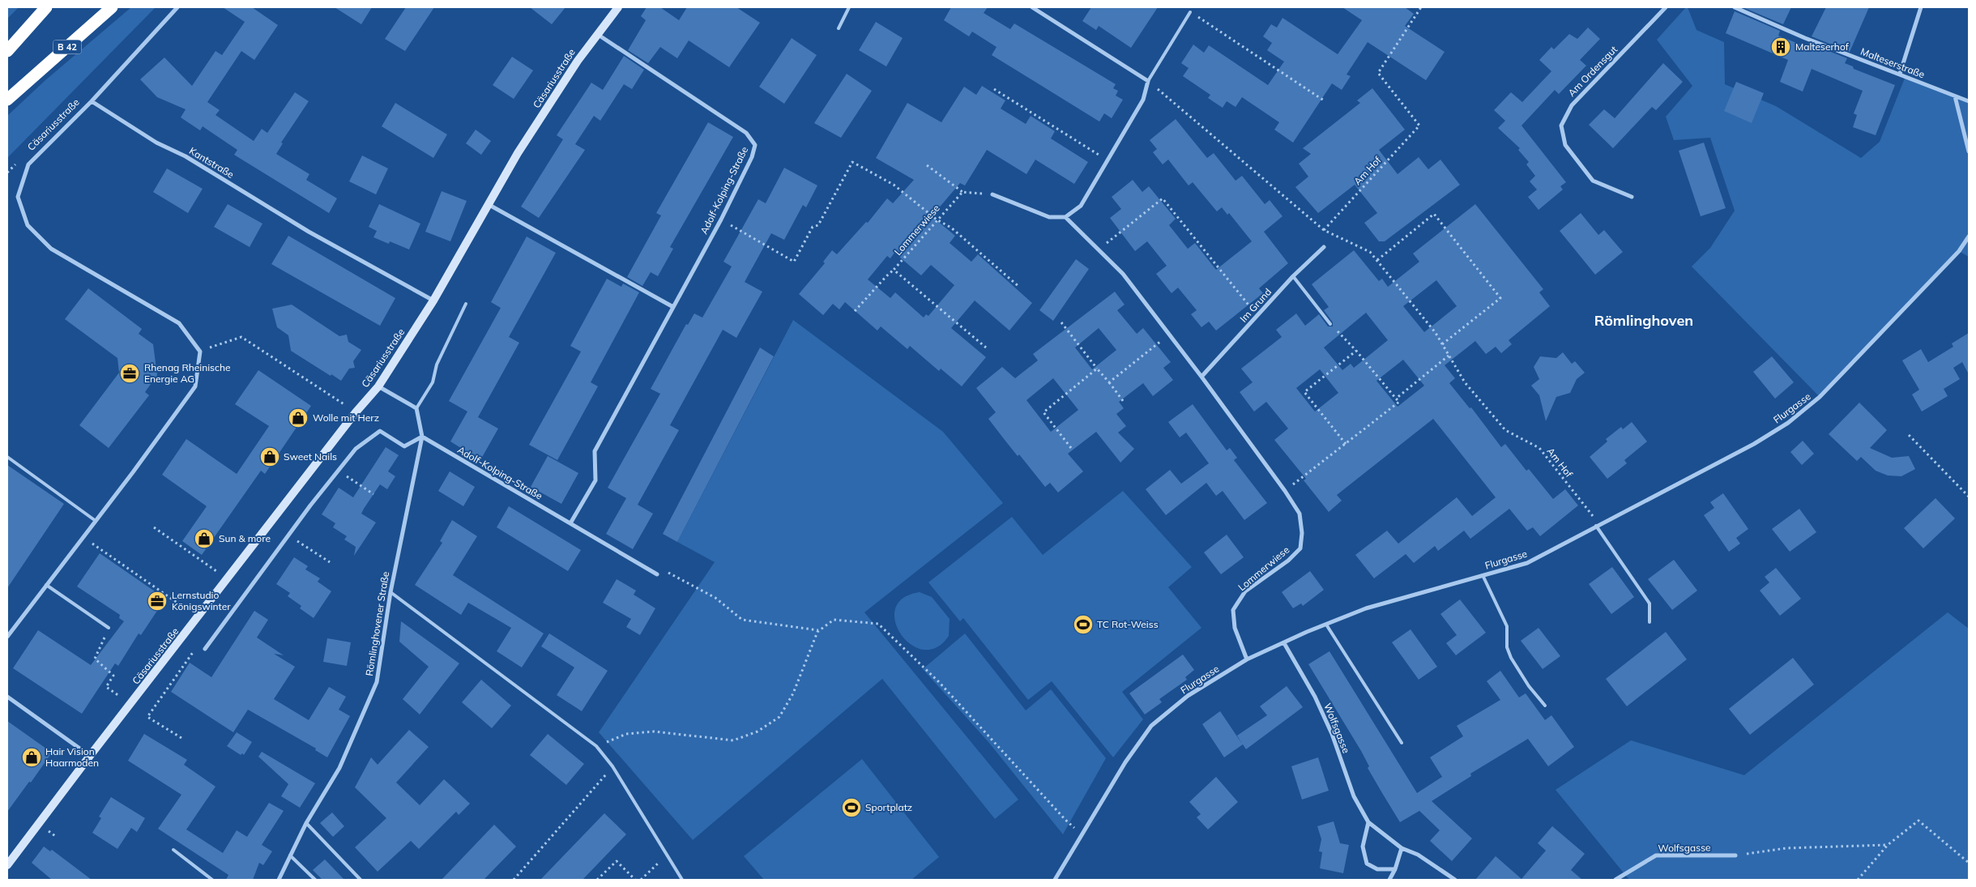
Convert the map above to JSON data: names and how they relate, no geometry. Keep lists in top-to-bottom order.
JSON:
{
  "streets": {
    "highway": ["B 42"],
    "main road": ["Cäsariusstraße"],
    "street": [
      "Malteserstraße",
      "Am Ordensgut",
      "Kantstraße",
      "Adolf-Kolping-Straße",
      "Lommerwiese",
      "Im Grund",
      "Flurgasse",
      "Römlinghovener Straße",
      "Wolfsgasse"
    ],
    "path": ["Am Hof"]
  },
  "crossings": [
    ["Cäsariusstraße", "Kantstraße"],
    ["Cäsariusstraße", "Adolf-Kolping-Straße"],
    ["Am Hof", "Flurgasse"],
    ["Adolf-Kolping-Straße", "Römlinghovener Straße"],
    ["Lommerwiese", "Im Grund"],
    ["Lommerwiese", "Flurgasse"],
    ["Flurgasse", "Wolfsgasse"]
  ],
  "districts": ["Römlinghoven"],
  "places": {
    "building": ["Malteserhof"],
    "office": ["Rhenag Rheinische Energie AG", "Lernstudio Königswinter"],
    "shop": [
      "Wolle mit Herz",
      "Sweet Nails",
      "Sun & more",
      "Hair Vision Haarmoden"
    ],
    "sports": ["TC Rot-Weiss", "Sportplatz"]
  }
}
